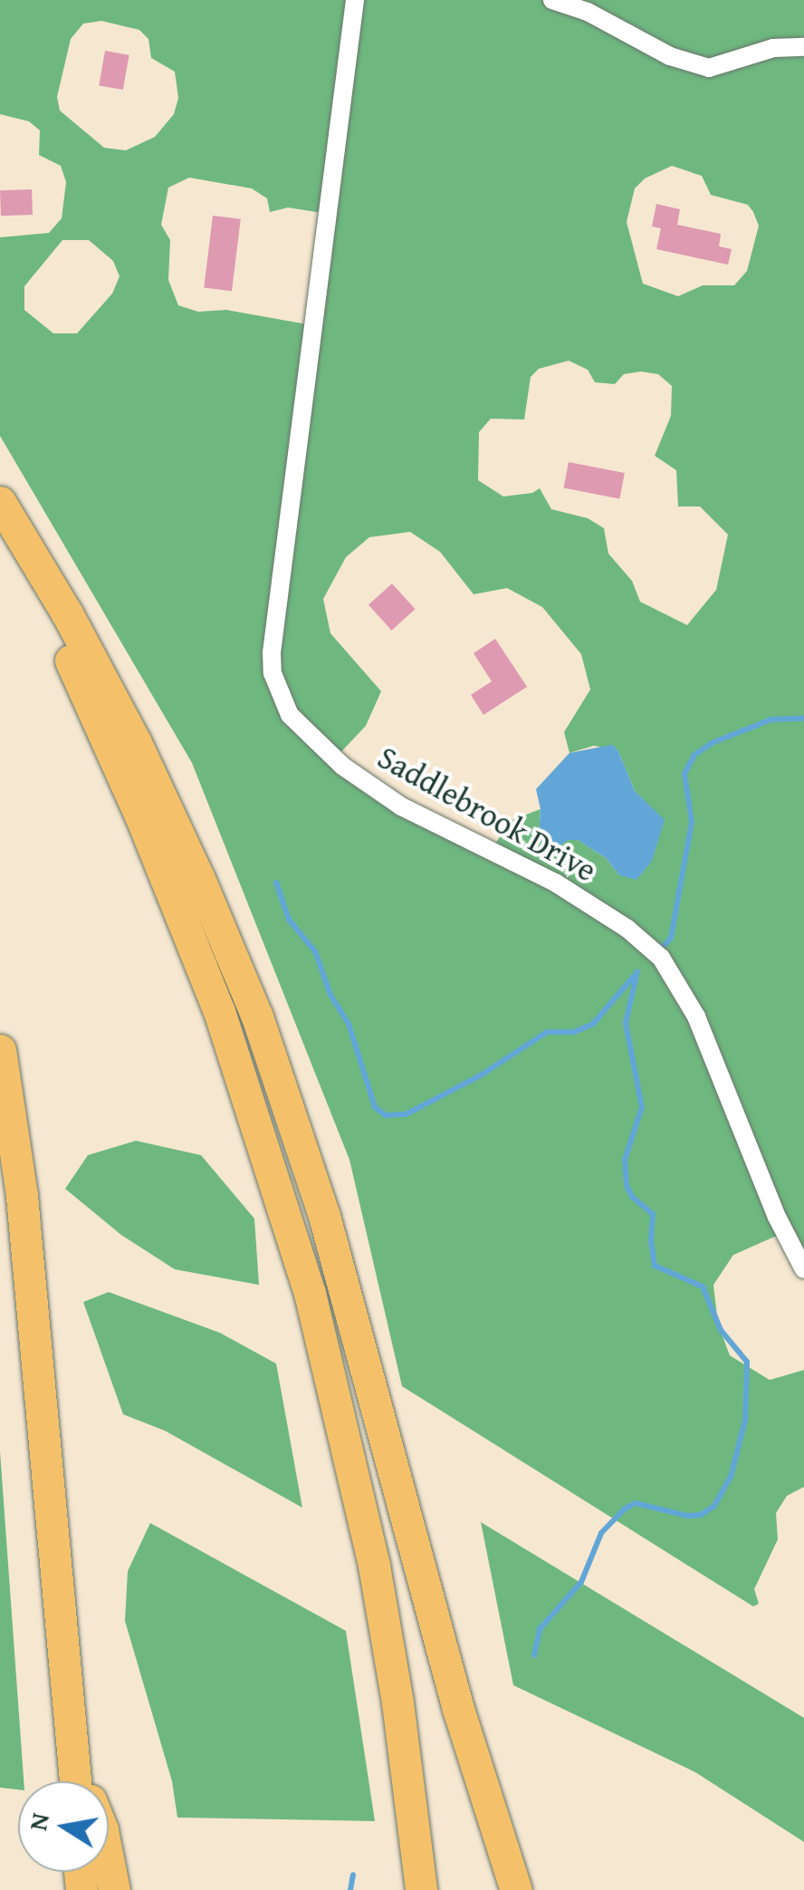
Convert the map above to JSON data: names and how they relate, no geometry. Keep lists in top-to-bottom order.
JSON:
{
  "streets": {
    "street": ["Saddlebrook Drive"]
  },
  "north": "left"
}
